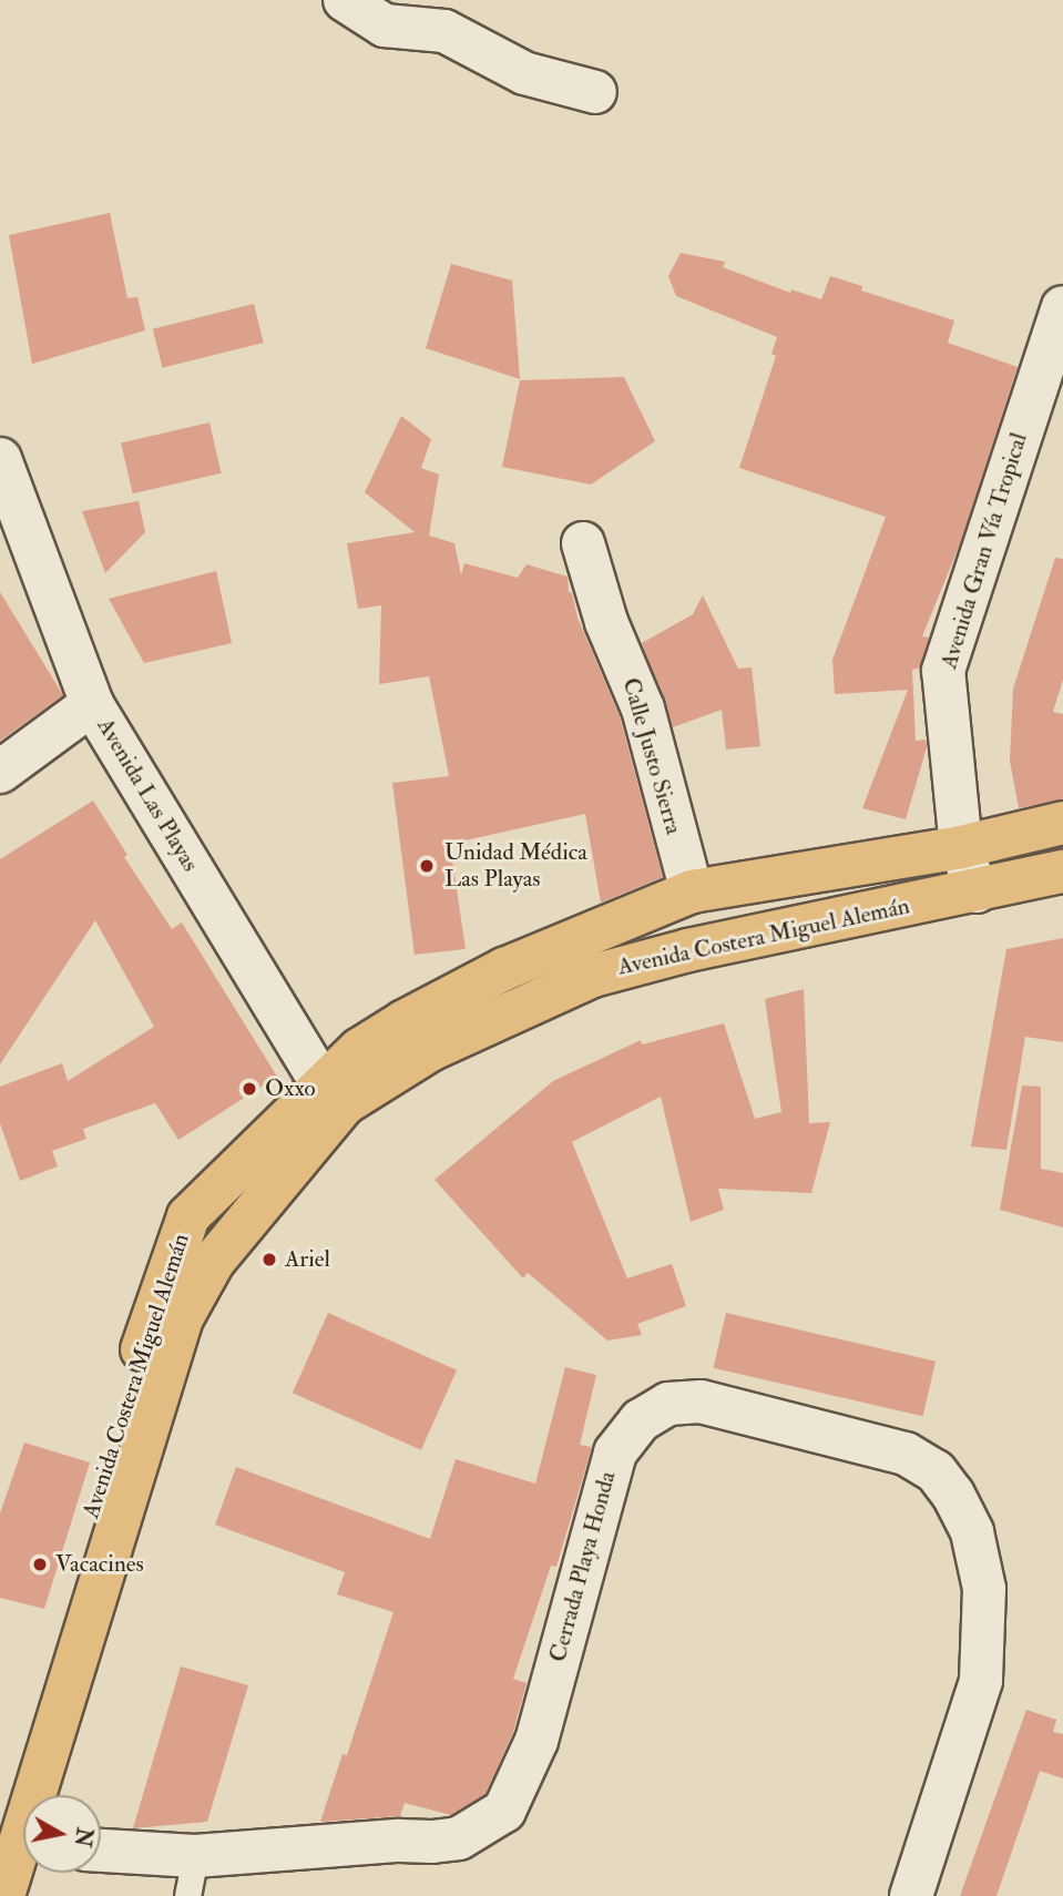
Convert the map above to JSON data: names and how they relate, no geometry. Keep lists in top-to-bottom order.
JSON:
{
  "streets": {
    "main road": ["Avenida Costera Miguel Alemán"],
    "street": [
      "Avenida Gran Vía Tropical",
      "Calle Justo Sierra",
      "Avenida Las Playas",
      "Cerrada Playa Honda"
    ]
  },
  "crossings": [
    ["Avenida Gran Vía Tropical", "Avenida Costera Miguel Alemán"],
    ["Calle Justo Sierra", "Avenida Costera Miguel Alemán"],
    ["Avenida Las Playas", "Avenida Costera Miguel Alemán"]
  ],
  "places": [
    "Unidad Médica Las Playas",
    "Oxxo",
    "Ariel",
    "Vacacines"
  ],
  "north": "right"
}
